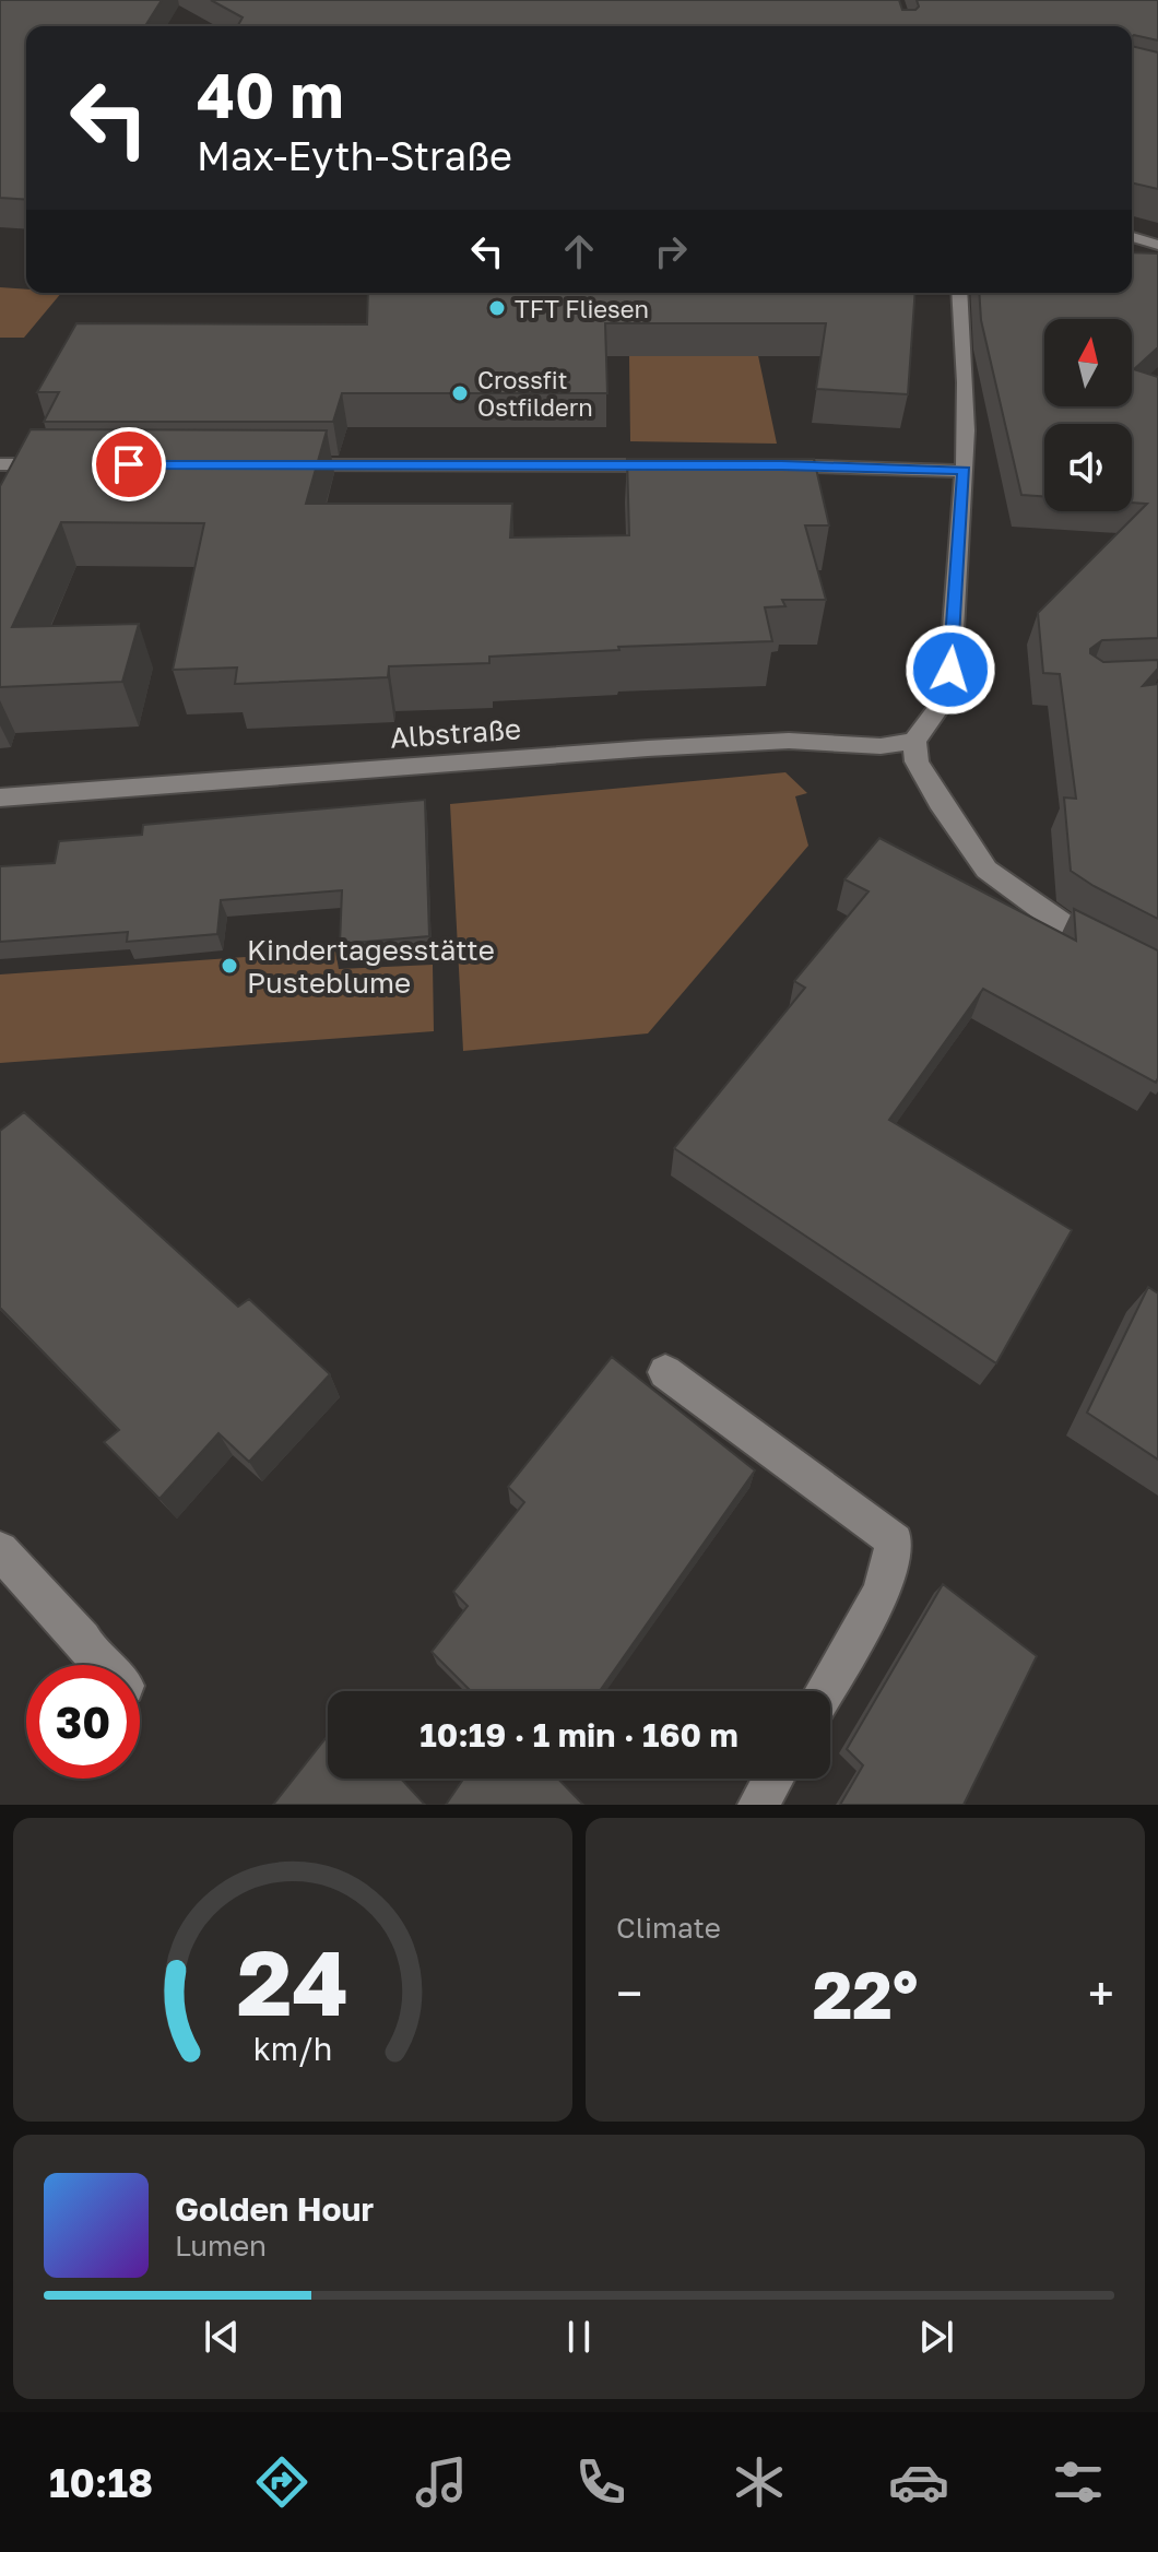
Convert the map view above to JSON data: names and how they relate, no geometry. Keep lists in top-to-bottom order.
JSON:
{
  "streets": {
    "street": ["Albstraße"]
  },
  "places": ["TFT Fliesen", "Crossfit Ostfildern", "Kindertagesstätte Pusteblume"],
  "north": "top",
  "page": {
    "turn": ["40 m", "Max-Eyth-Straße"],
    "limit": "30",
    "trip": "10:19 · 1 min · 160 m",
    "tile": "Climate",
    "heat": ["−", "22°", "+"],
    "song": ["Golden Hour", "Lumen"],
    "tabs": "10:18",
    "gauge": ["24", "km/h"]
  }
}
